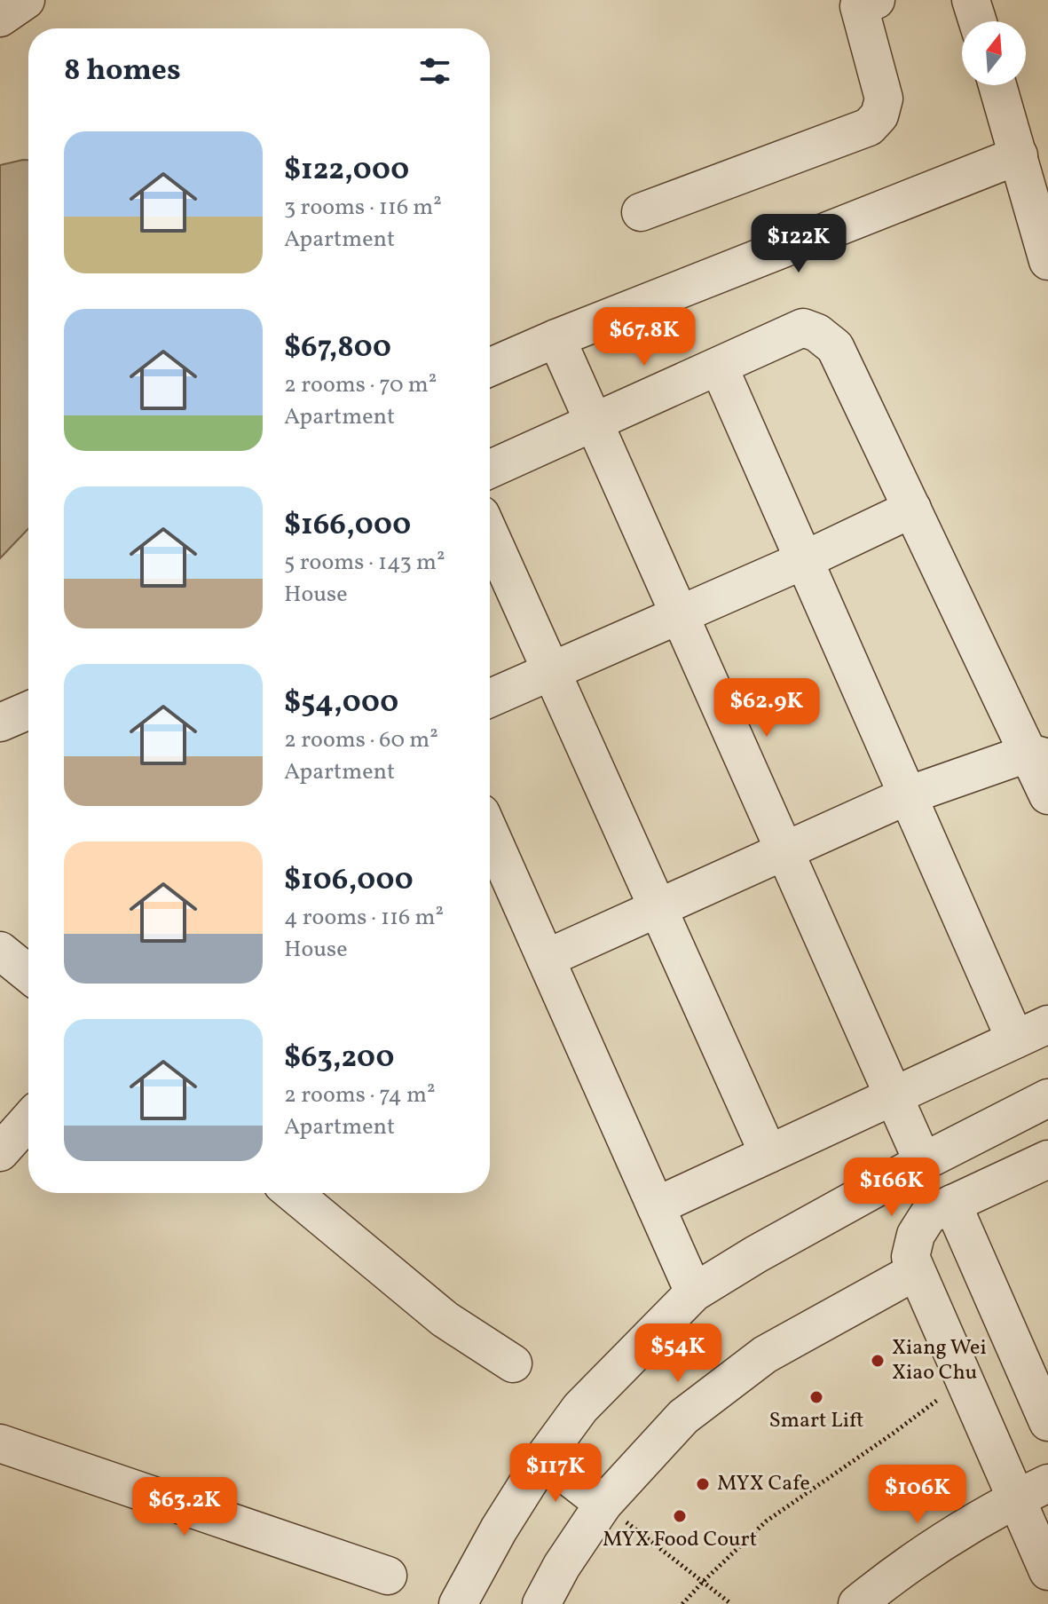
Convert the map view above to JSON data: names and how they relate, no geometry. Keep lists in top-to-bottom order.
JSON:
{
  "places": [
    "Xiang Wei Xiao Chu",
    "Smart Lift",
    "MYX Cafe",
    "MYX Food Court"
  ],
  "north": "top",
  "page": {
    "heading": "8 homes",
    "list": [
      {
        "name": "$122,000",
        "note": "3 rooms · 116 m² · Apartment"
      },
      {
        "name": "$67,800",
        "note": "2 rooms · 70 m² · Apartment"
      },
      {
        "name": "$166,000",
        "note": "5 rooms · 143 m² · House"
      },
      {
        "name": "$54,000",
        "note": "2 rooms · 60 m² · Apartment"
      },
      {
        "name": "$106,000",
        "note": "4 rooms · 116 m² · House"
      },
      {
        "name": "$63,200",
        "note": "2 rooms · 74 m² · Apartment"
      }
    ],
    "price": [
      "$122K",
      "$67.8K",
      "$62.9K",
      "$166K",
      "$54K",
      "$117K",
      "$106K",
      "$63.2K"
    ]
  }
}
